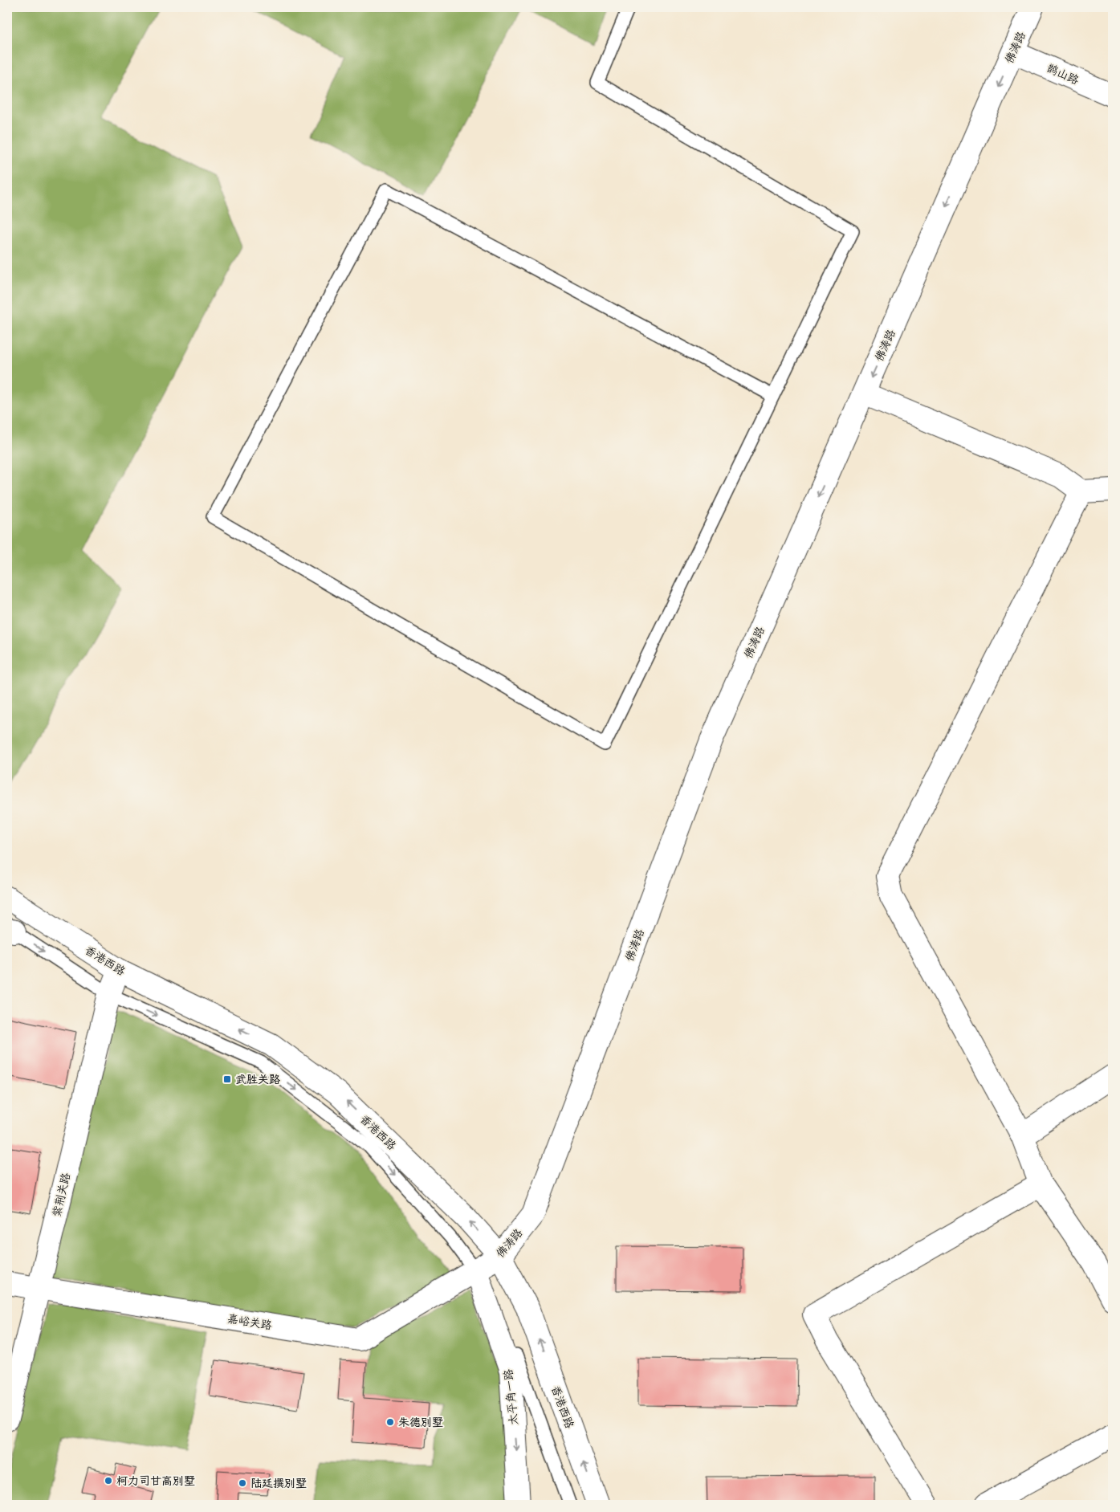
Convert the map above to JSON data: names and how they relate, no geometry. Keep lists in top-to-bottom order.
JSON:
{
  "streets": {
    "street": [
      "佛涛路",
      "鹊山路",
      "香港西路",
      "紫荆关路",
      "嘉峪关路",
      "太平角一路"
    ]
  },
  "crossings": [
    ["佛涛路", "鹊山路"],
    ["佛涛路", "香港西路"],
    ["佛涛路", "嘉峪关路"],
    ["佛涛路", "太平角一路"],
    ["香港西路", "紫荆关路"],
    ["香港西路", "嘉峪关路"],
    ["香港西路", "太平角一路"],
    ["紫荆关路", "嘉峪关路"],
    ["嘉峪关路", "太平角一路"]
  ],
  "one_way": ["佛涛路", "太平角一路"],
  "places": {
    "transit": ["武胜关路"],
    "other": ["朱德别墅", "柯力司甘高别墅", "陆廷撰别墅"]
  }
}
